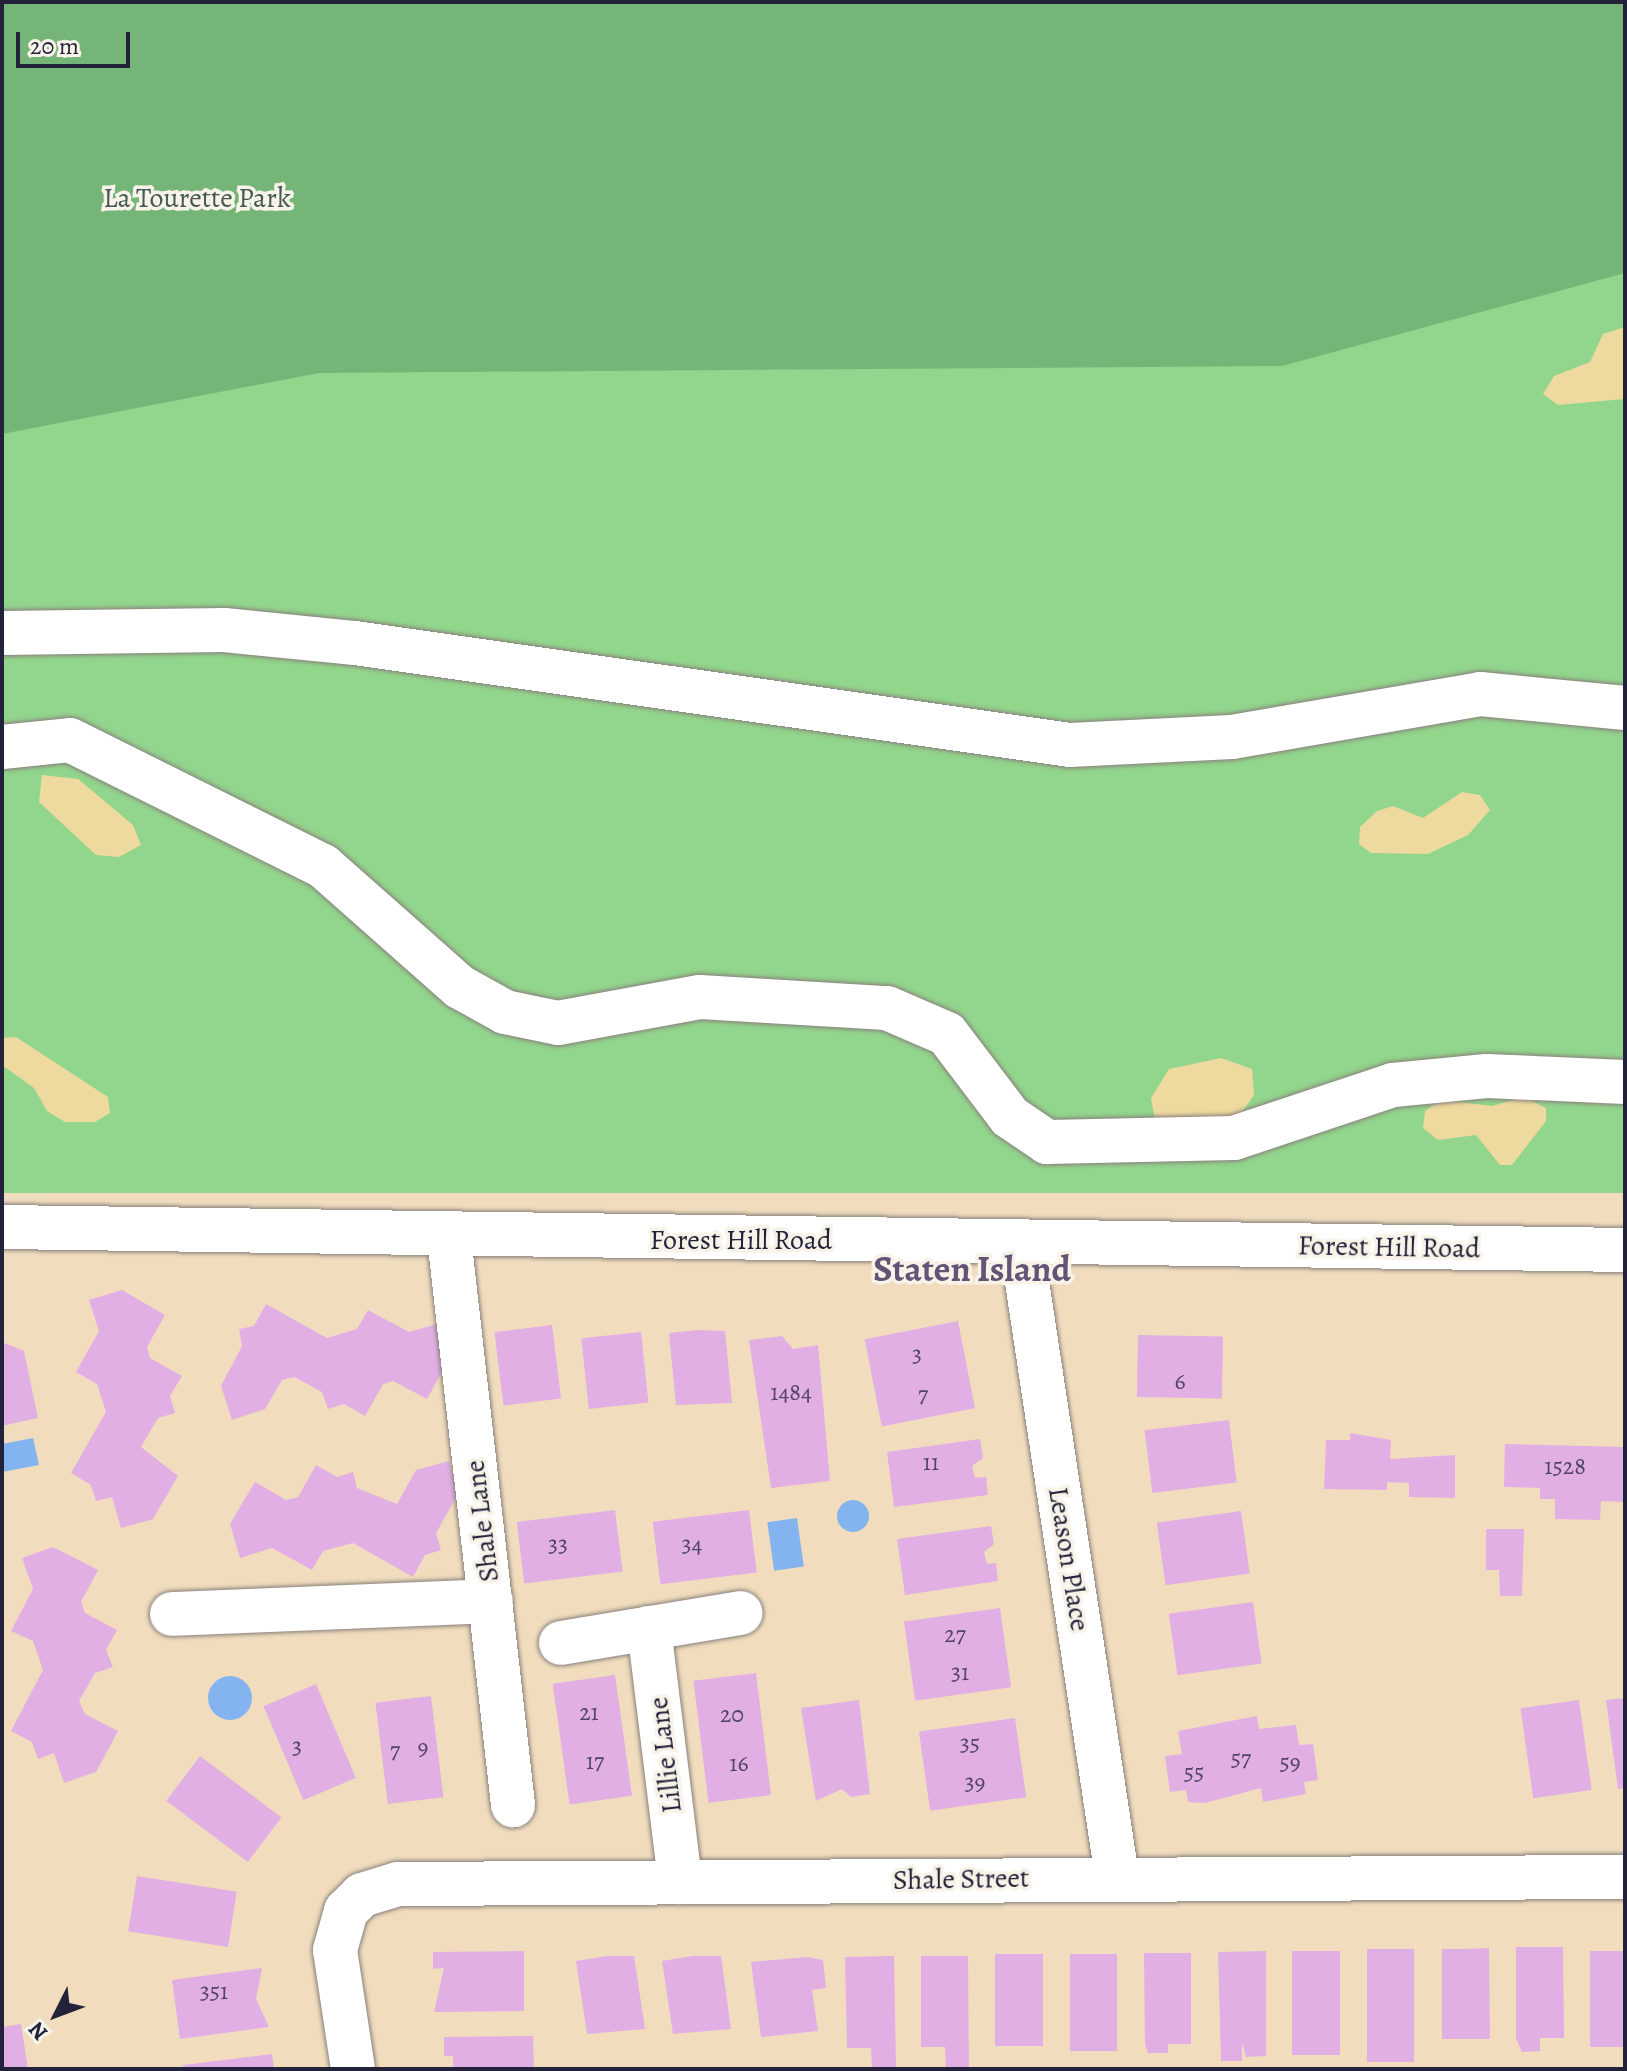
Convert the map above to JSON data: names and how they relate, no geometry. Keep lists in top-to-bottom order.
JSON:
{
  "streets": {
    "street": [
      "Forest Hill Road",
      "Shale Lane",
      "Leason Place",
      "Lillie Lane",
      "Shale Street"
    ]
  },
  "crossings": [
    ["Forest Hill Road", "Shale Lane"],
    ["Forest Hill Road", "Leason Place"],
    ["Leason Place", "Shale Street"],
    ["Lillie Lane", "Shale Street"]
  ],
  "districts": ["Staten Island"],
  "parks": ["La Tourette Park"],
  "house_numbers": [
    "3",
    "6",
    "1484",
    "7",
    "11",
    "1528",
    "33",
    "34",
    "27",
    "31",
    "21",
    "20",
    "35",
    "3",
    "9",
    "7",
    "57",
    "17",
    "59",
    "16",
    "55",
    "39",
    "351"
  ],
  "scale_bar": "20 m",
  "north": "bottom left"
}
